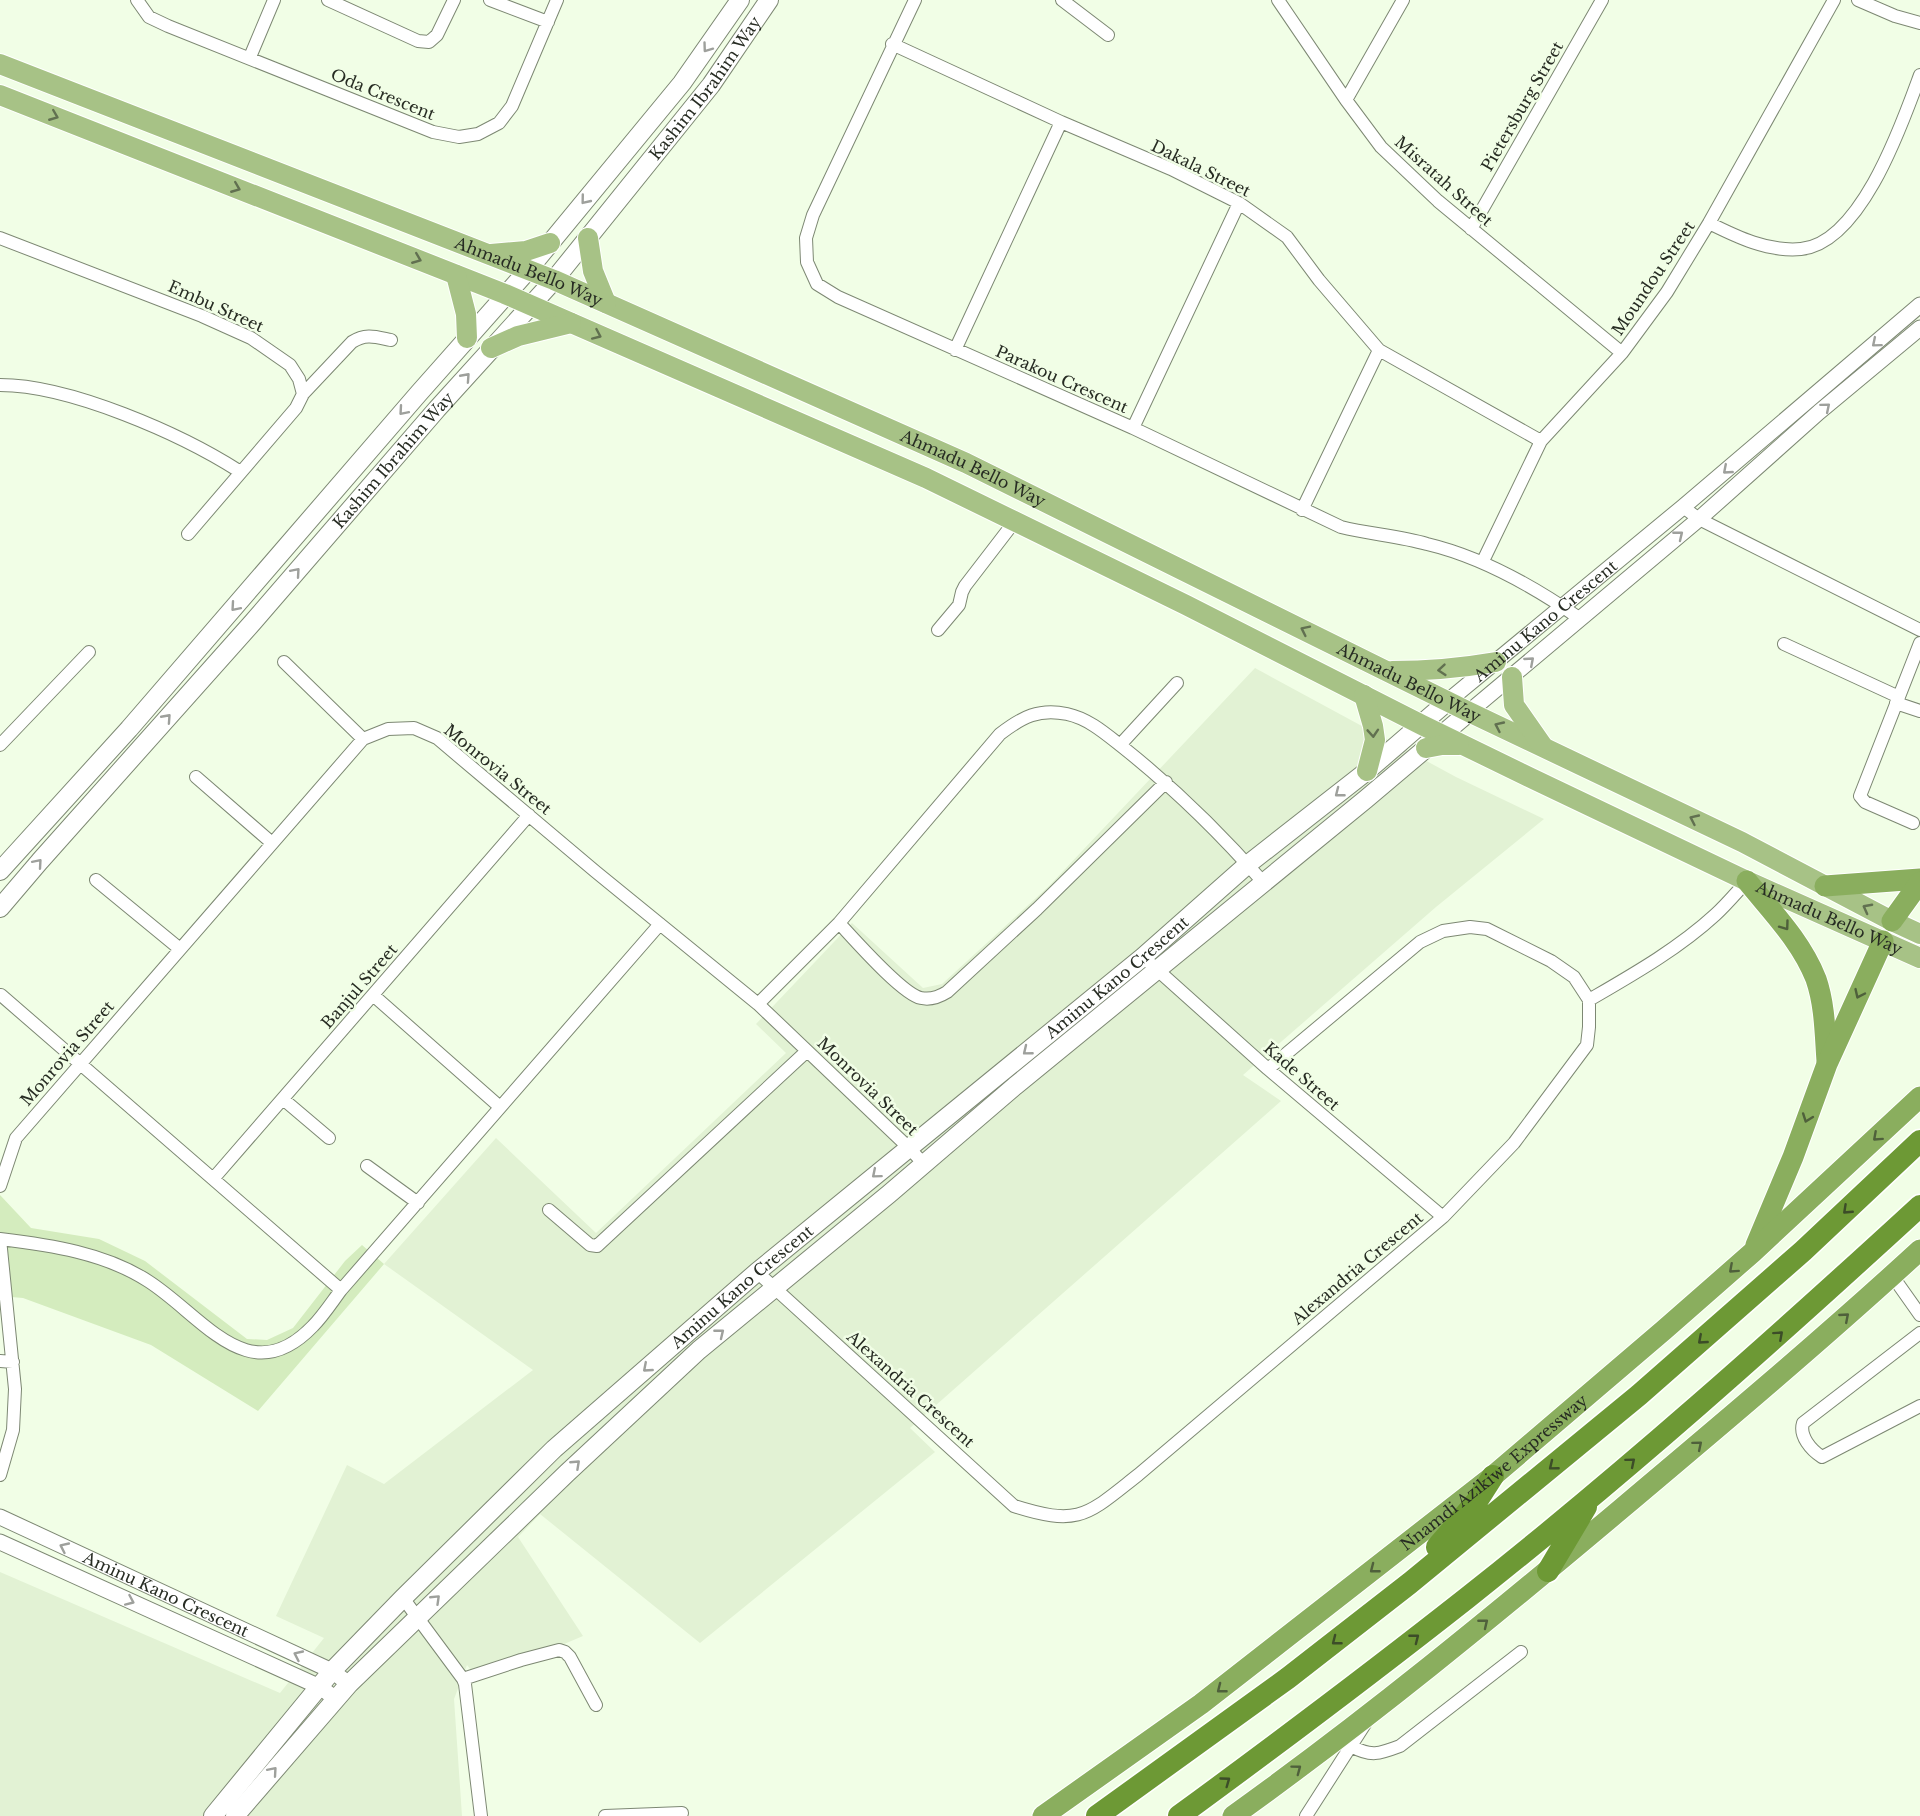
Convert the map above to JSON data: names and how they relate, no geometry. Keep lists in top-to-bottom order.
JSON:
{
  "streets": {
    "highway": ["Nnamdi Azikiwe Expressway"],
    "main road": ["Kashim Ibrahim Way", "Ahmadu Bello Way", "Aminu Kano Crescent"],
    "street": [
      "Oda Crescent",
      "Pietersburg Street",
      "Dakala Street",
      "Misratah Street",
      "Moundou Street",
      "Embu Street",
      "Parakou Crescent",
      "Monrovia Street",
      "Banjul Street",
      "Kade Street",
      "Alexandria Crescent"
    ]
  },
  "crossings": [
    ["Kashim Ibrahim Way", "Ahmadu Bello Way"],
    ["Pietersburg Street", "Misratah Street"],
    ["Dakala Street", "Moundou Street"],
    ["Dakala Street", "Parakou Crescent"],
    ["Misratah Street", "Moundou Street"],
    ["Ahmadu Bello Way", "Aminu Kano Crescent"],
    ["Moundou Street", "Parakou Crescent"],
    ["Parakou Crescent", "Aminu Kano Crescent"],
    ["Aminu Kano Crescent", "Monrovia Street"],
    ["Aminu Kano Crescent", "Kade Street"],
    ["Aminu Kano Crescent", "Alexandria Crescent"],
    ["Monrovia Street", "Banjul Street"],
    ["Kade Street", "Alexandria Crescent"]
  ]
}
